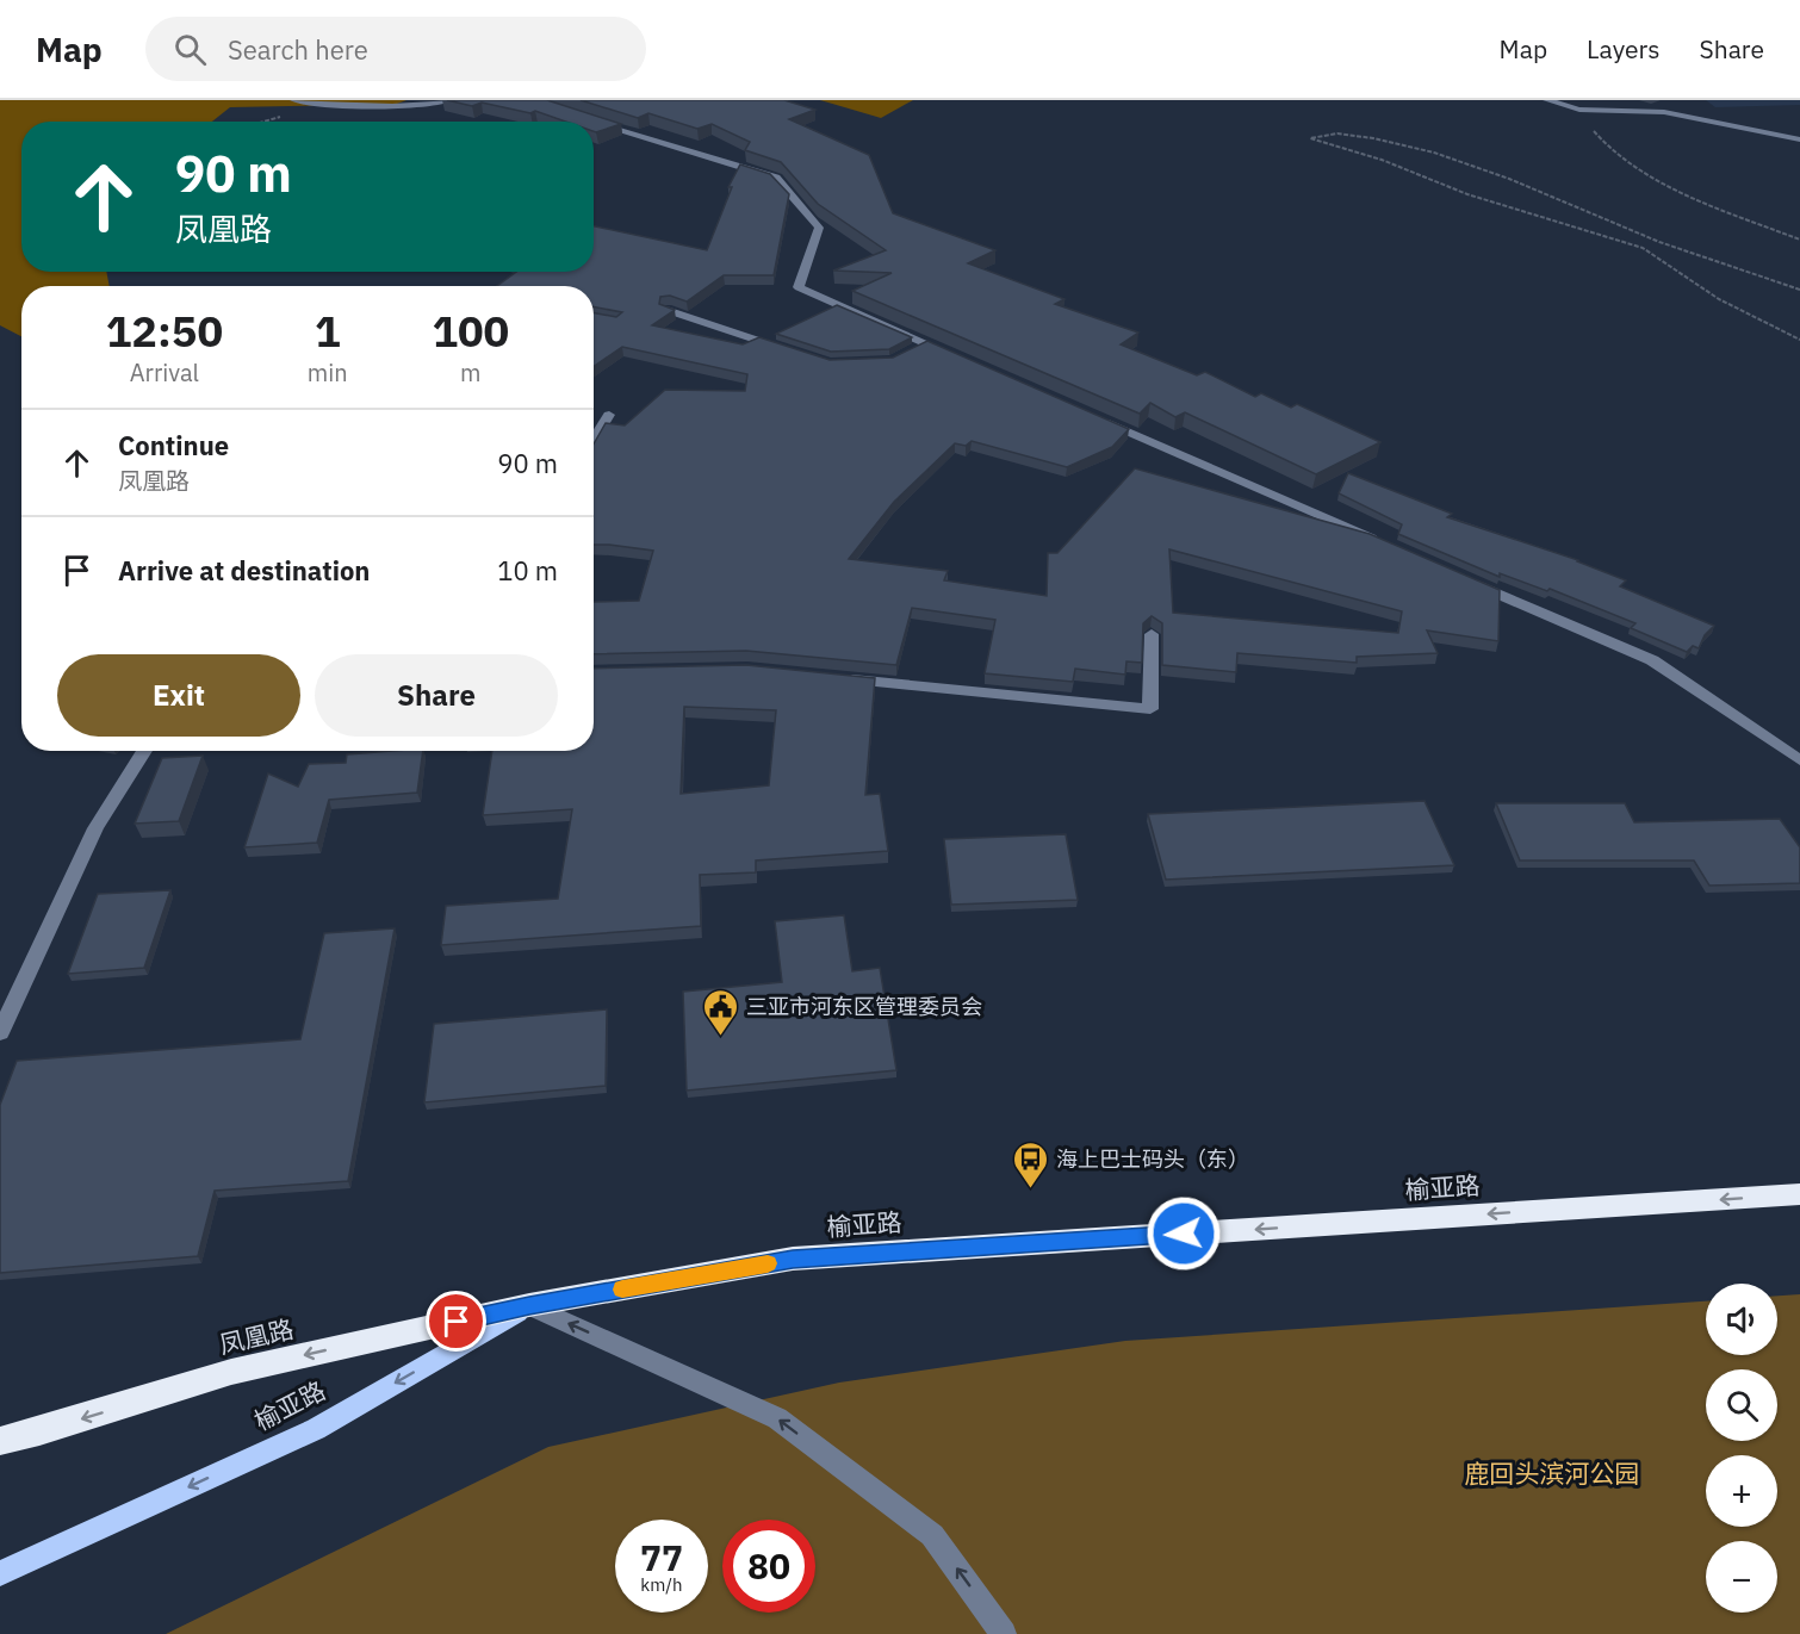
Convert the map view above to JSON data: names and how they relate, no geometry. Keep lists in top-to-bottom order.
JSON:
{
  "streets": {
    "highway": ["榆亚路", "凤凰路"]
  },
  "crossings": [
    ["榆亚路", "凤凰路"]
  ],
  "one_way": ["榆亚路", "凤凰路"],
  "parks": ["鹿回头滨河公园"],
  "places": {
    "public building": ["三亚市河东区管理委员会"],
    "bus stop": ["海上巴士码头（东）"]
  },
  "page": {
    "header": "Map",
    "search": "Search here",
    "nav": ["Map", "Layers", "Share"],
    "turn": ["90 m", "凤凰路"],
    "eta": [
      "12:50",
      "Arrival",
      "1",
      "min",
      "100",
      "m"
    ],
    "list": [
      {
        "name": "Continue",
        "note": "凤凰路",
        "value": "90 m"
      },
      {
        "name": "Arrive at destination",
        "value": "10 m"
      }
    ],
    "buttons": ["Exit", "Share"],
    "map_buttons": ["+", "−"],
    "speed": "77 km/h",
    "limit": "80"
  }
}
